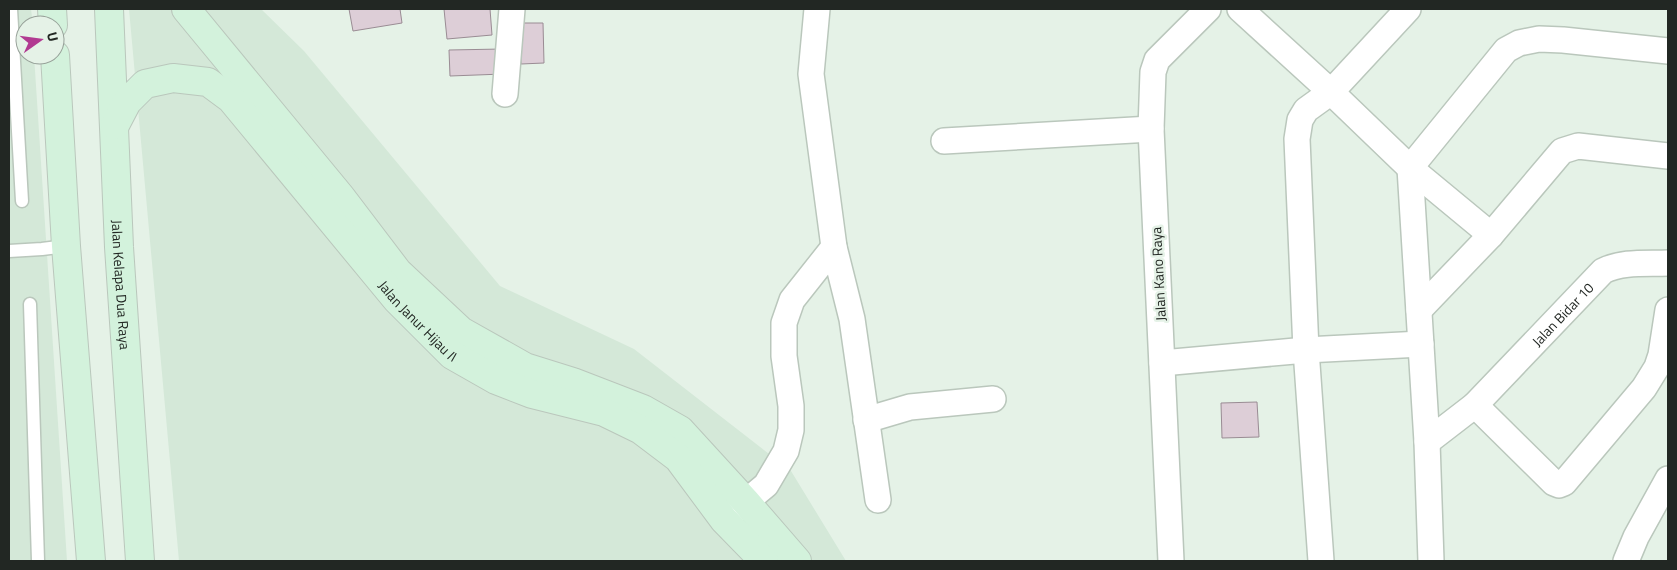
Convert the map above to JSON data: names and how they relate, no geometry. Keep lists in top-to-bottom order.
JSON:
{
  "streets": {
    "street": [
      "Jalan Kano Raya",
      "Jalan Kelapa Dua Raya",
      "Jalan Bidar 10",
      "Jalan Janur Hijau II"
    ]
  },
  "crossings": [
    ["Jalan Kelapa Dua Raya", "Jalan Janur Hijau II"]
  ],
  "north": "right"
}
